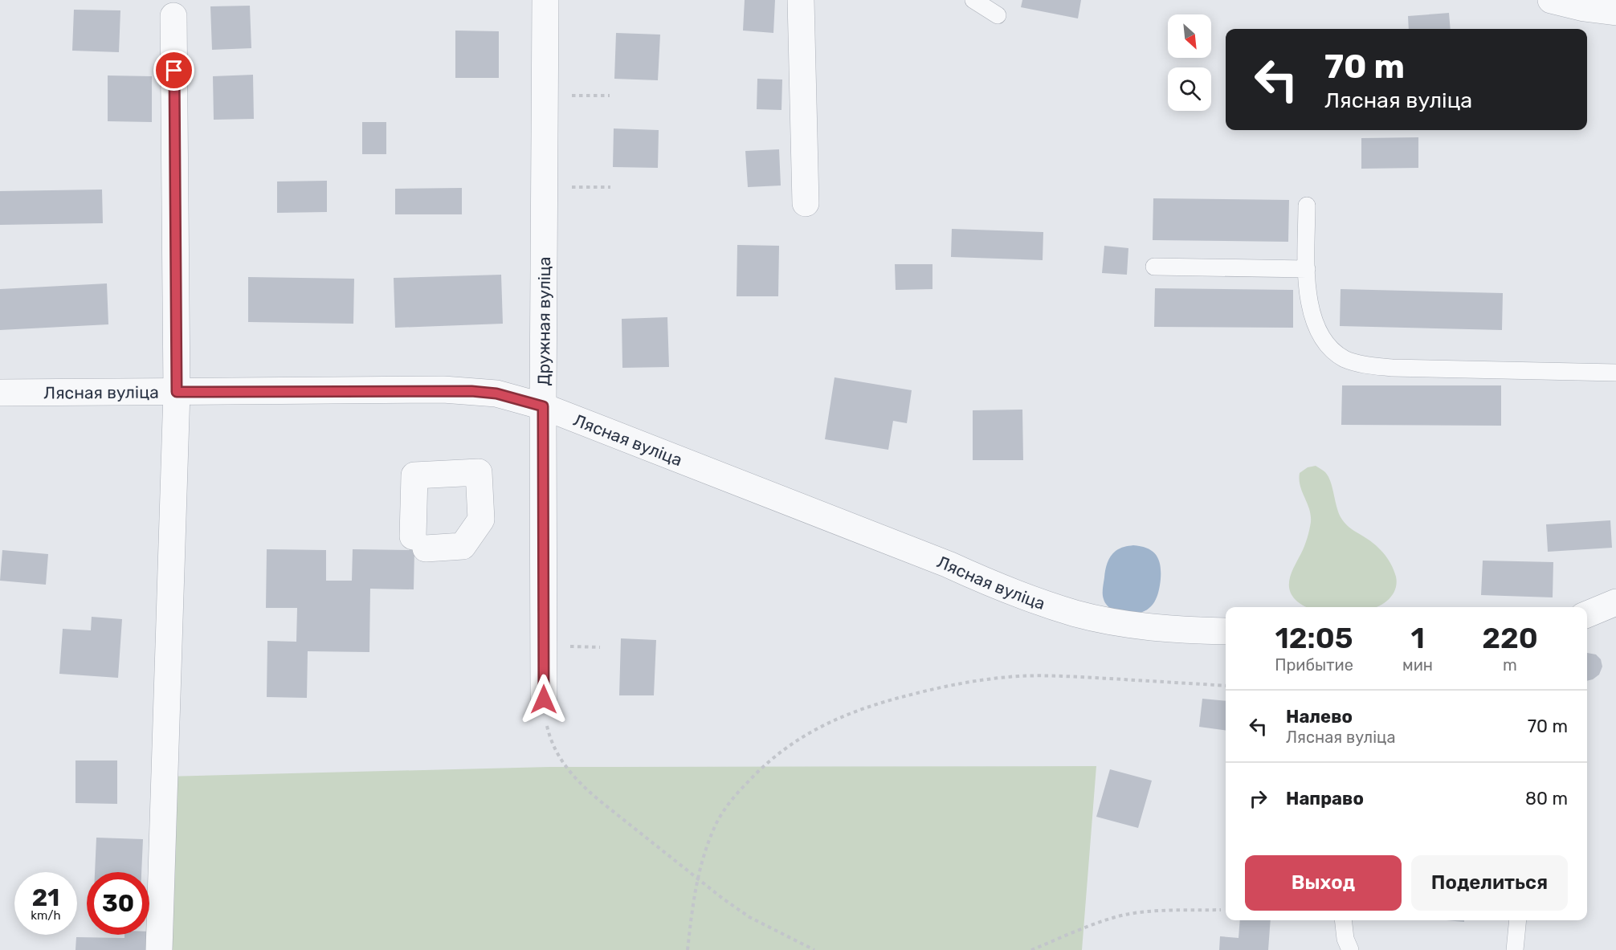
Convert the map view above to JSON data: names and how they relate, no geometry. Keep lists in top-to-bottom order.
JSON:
{
  "streets": {
    "street": ["Дружная вуліца", "Лясная вуліца"]
  },
  "crossings": [
    ["Дружная вуліца", "Лясная вуліца"]
  ],
  "north": "bottom right",
  "page": {
    "turn": ["70 m", "Лясная вуліца"],
    "eta": [
      "12:05",
      "Прибытие",
      "1",
      "мин",
      "220",
      "m"
    ],
    "list": [
      {
        "name": "Налево",
        "note": "Лясная вуліца",
        "value": "70 m"
      },
      {
        "name": "Направо",
        "value": "80 m"
      }
    ],
    "buttons": ["Выход", "Поделиться"],
    "speed": "21 km/h",
    "limit": "30"
  }
}
